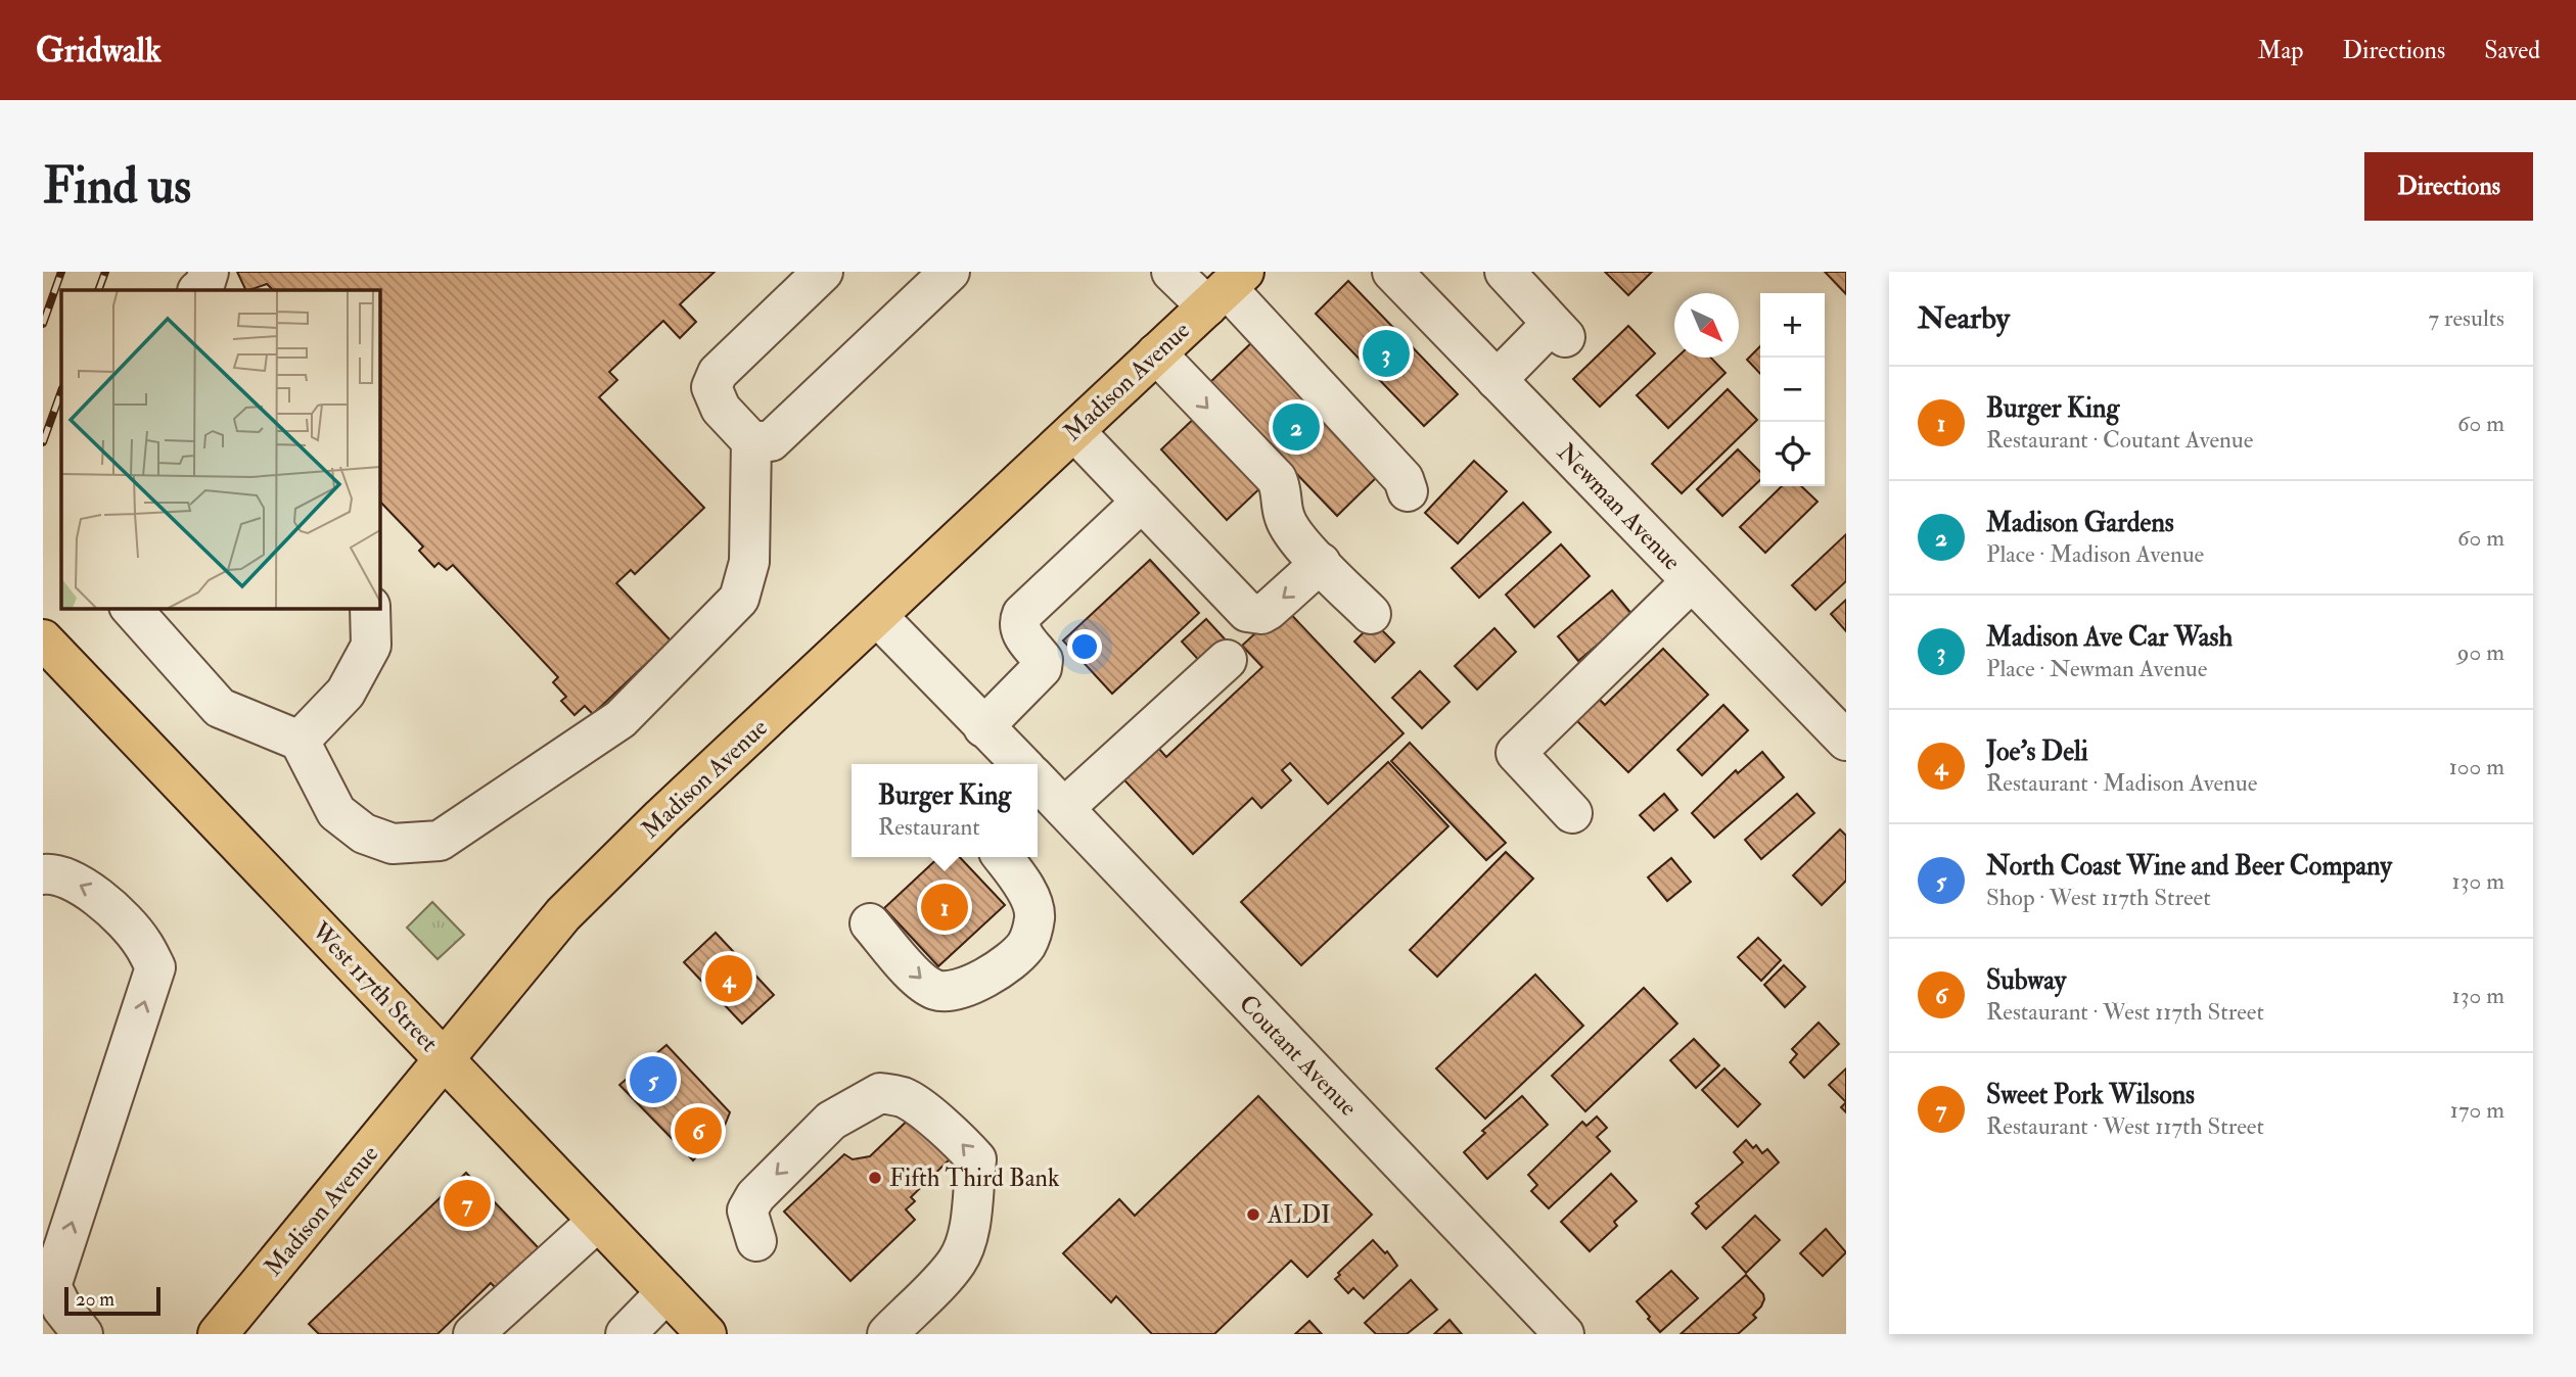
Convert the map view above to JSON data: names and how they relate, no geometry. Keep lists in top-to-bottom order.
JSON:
{
  "streets": {
    "main road": ["Madison Avenue", "West 117th Street"],
    "street": ["Newman Avenue", "Coutant Avenue"]
  },
  "crossings": [
    ["Madison Avenue", "West 117th Street"]
  ],
  "places": ["Fifth Third Bank", "ALDI"],
  "scale_bar": "20 m",
  "north": "bottom right",
  "page": {
    "header": "Gridwalk",
    "nav": ["Map", "Directions", "Saved"],
    "buttons": "Directions",
    "title": "Find us",
    "heading": ["Nearby", "7 results"],
    "map_buttons": ["+", "−"],
    "pins": [
      "3",
      "2",
      "1",
      "4",
      "5",
      "6",
      "7"
    ],
    "list": [
      {
        "mark": "1",
        "name": "Burger King",
        "note": "Restaurant · Coutant Avenue",
        "value": "60 m"
      },
      {
        "mark": "2",
        "name": "Madison Gardens",
        "note": "Place · Madison Avenue",
        "value": "60 m"
      },
      {
        "mark": "3",
        "name": "Madison Ave Car Wash",
        "note": "Place · Newman Avenue",
        "value": "90 m"
      },
      {
        "mark": "4",
        "name": "Joe's Deli",
        "note": "Restaurant · Madison Avenue",
        "value": "100 m"
      },
      {
        "mark": "5",
        "name": "North Coast Wine and Beer Company",
        "note": "Shop · West 117th Street",
        "value": "130 m"
      },
      {
        "mark": "6",
        "name": "Subway",
        "note": "Restaurant · West 117th Street",
        "value": "130 m"
      },
      {
        "mark": "7",
        "name": "Sweet Pork Wilsons",
        "note": "Restaurant · West 117th Street",
        "value": "170 m"
      }
    ],
    "popup": ["Burger King", "Restaurant"],
    "scale": "20 m"
  }
}
